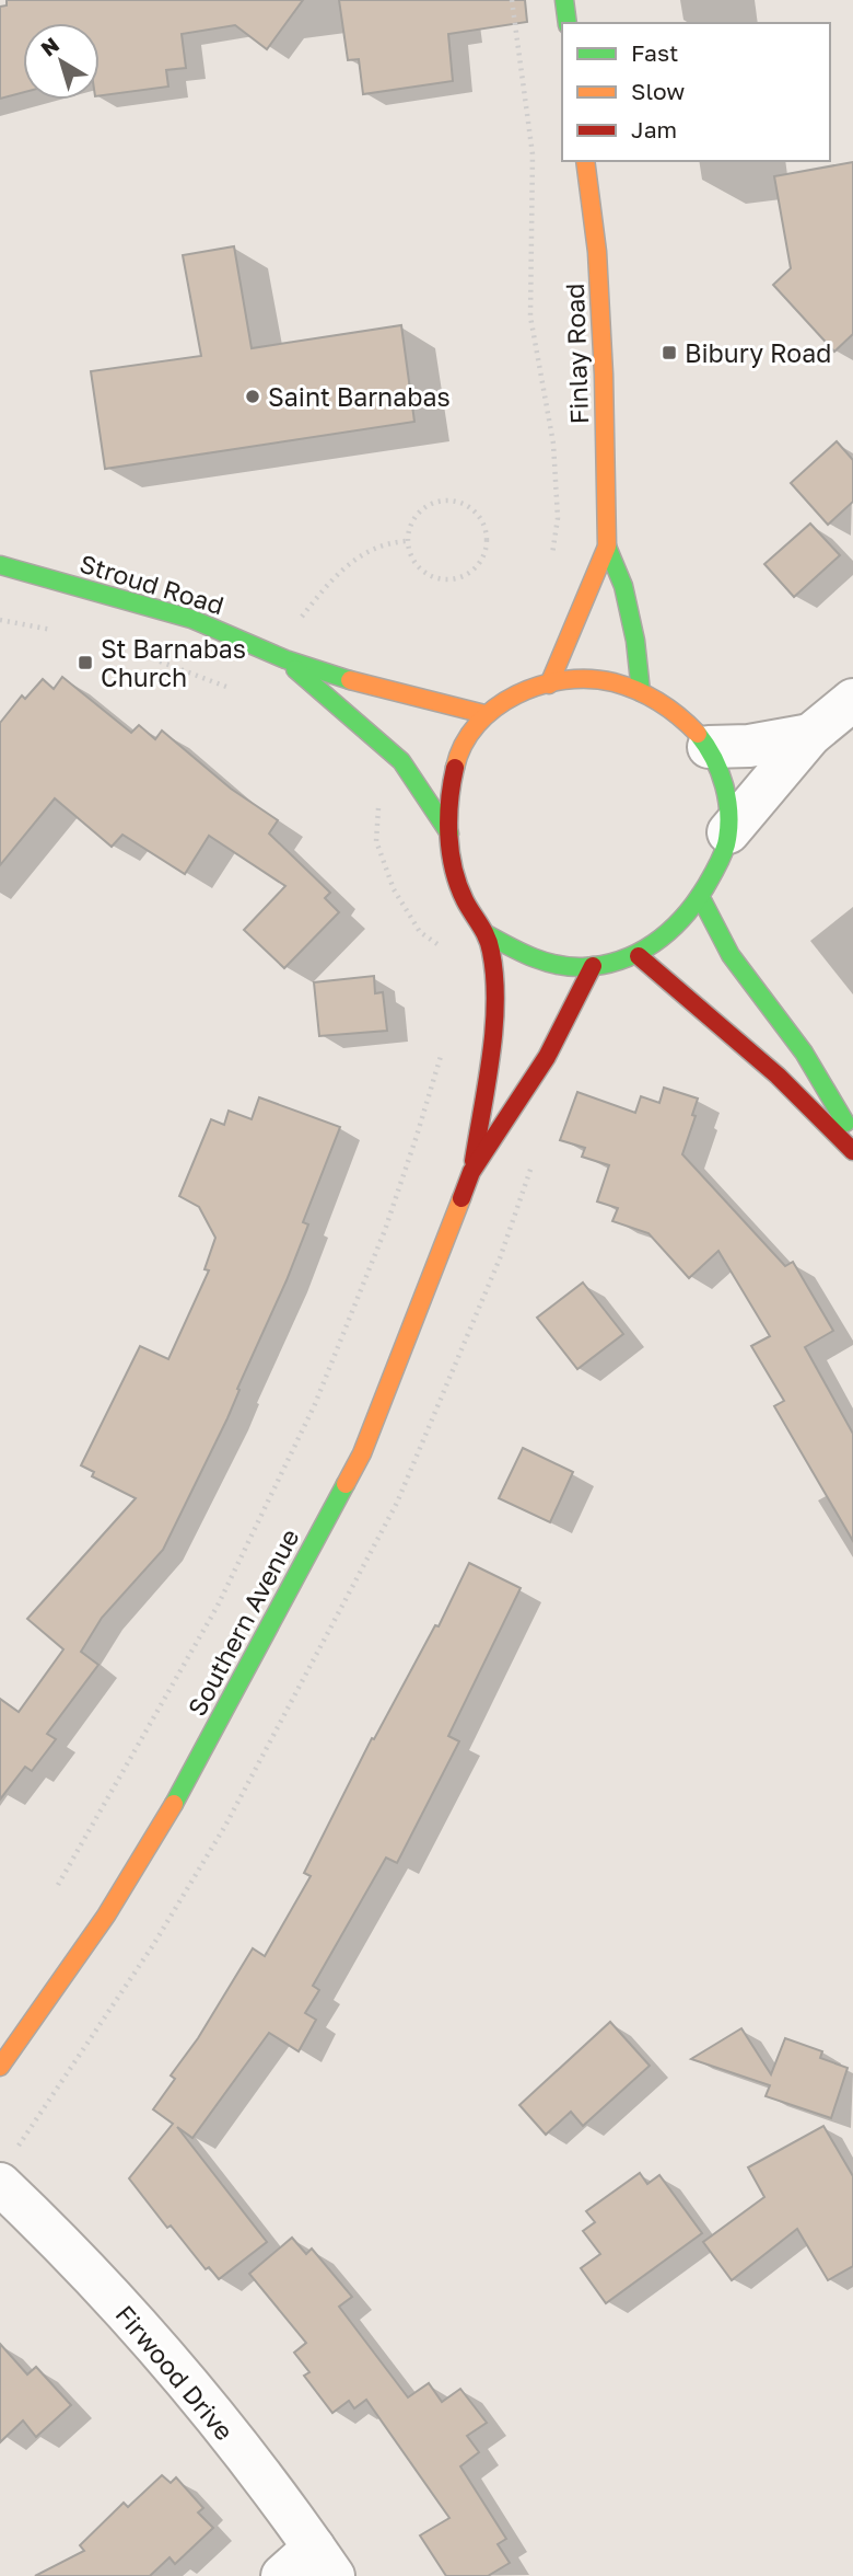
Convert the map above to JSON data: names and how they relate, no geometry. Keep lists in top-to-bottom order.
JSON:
{
  "streets": {
    "main road": ["Finlay Road", "Stroud Road", "Southern Avenue"],
    "street": ["Firwood Drive"]
  },
  "places": {
    "transit": ["Bibury Road", "St Barnabas Church"],
    "other": ["Saint Barnabas"]
  },
  "legend": ["Fast", "Slow", "Jam"],
  "north": "top left"
}
